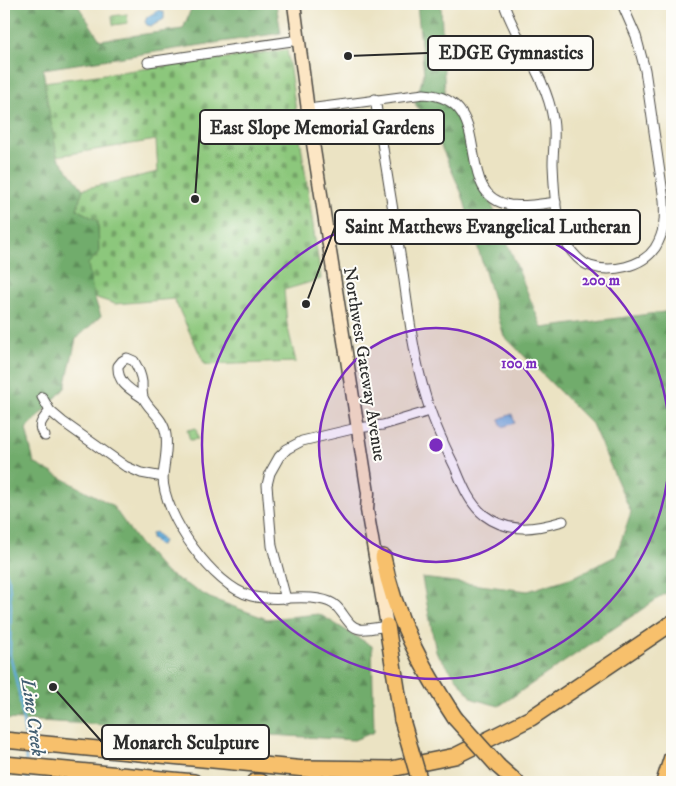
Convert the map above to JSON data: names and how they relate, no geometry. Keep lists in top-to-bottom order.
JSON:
{
  "streets": {
    "main road": ["Northwest Gateway Avenue"]
  },
  "water": ["Line Creek"],
  "places": [
    "EDGE Gymnastics",
    "East Slope Memorial Gardens",
    "Saint Matthews Evangelical Lutheran",
    "Monarch Sculpture"
  ],
  "rings": ["200 m", "100 m"]
}
